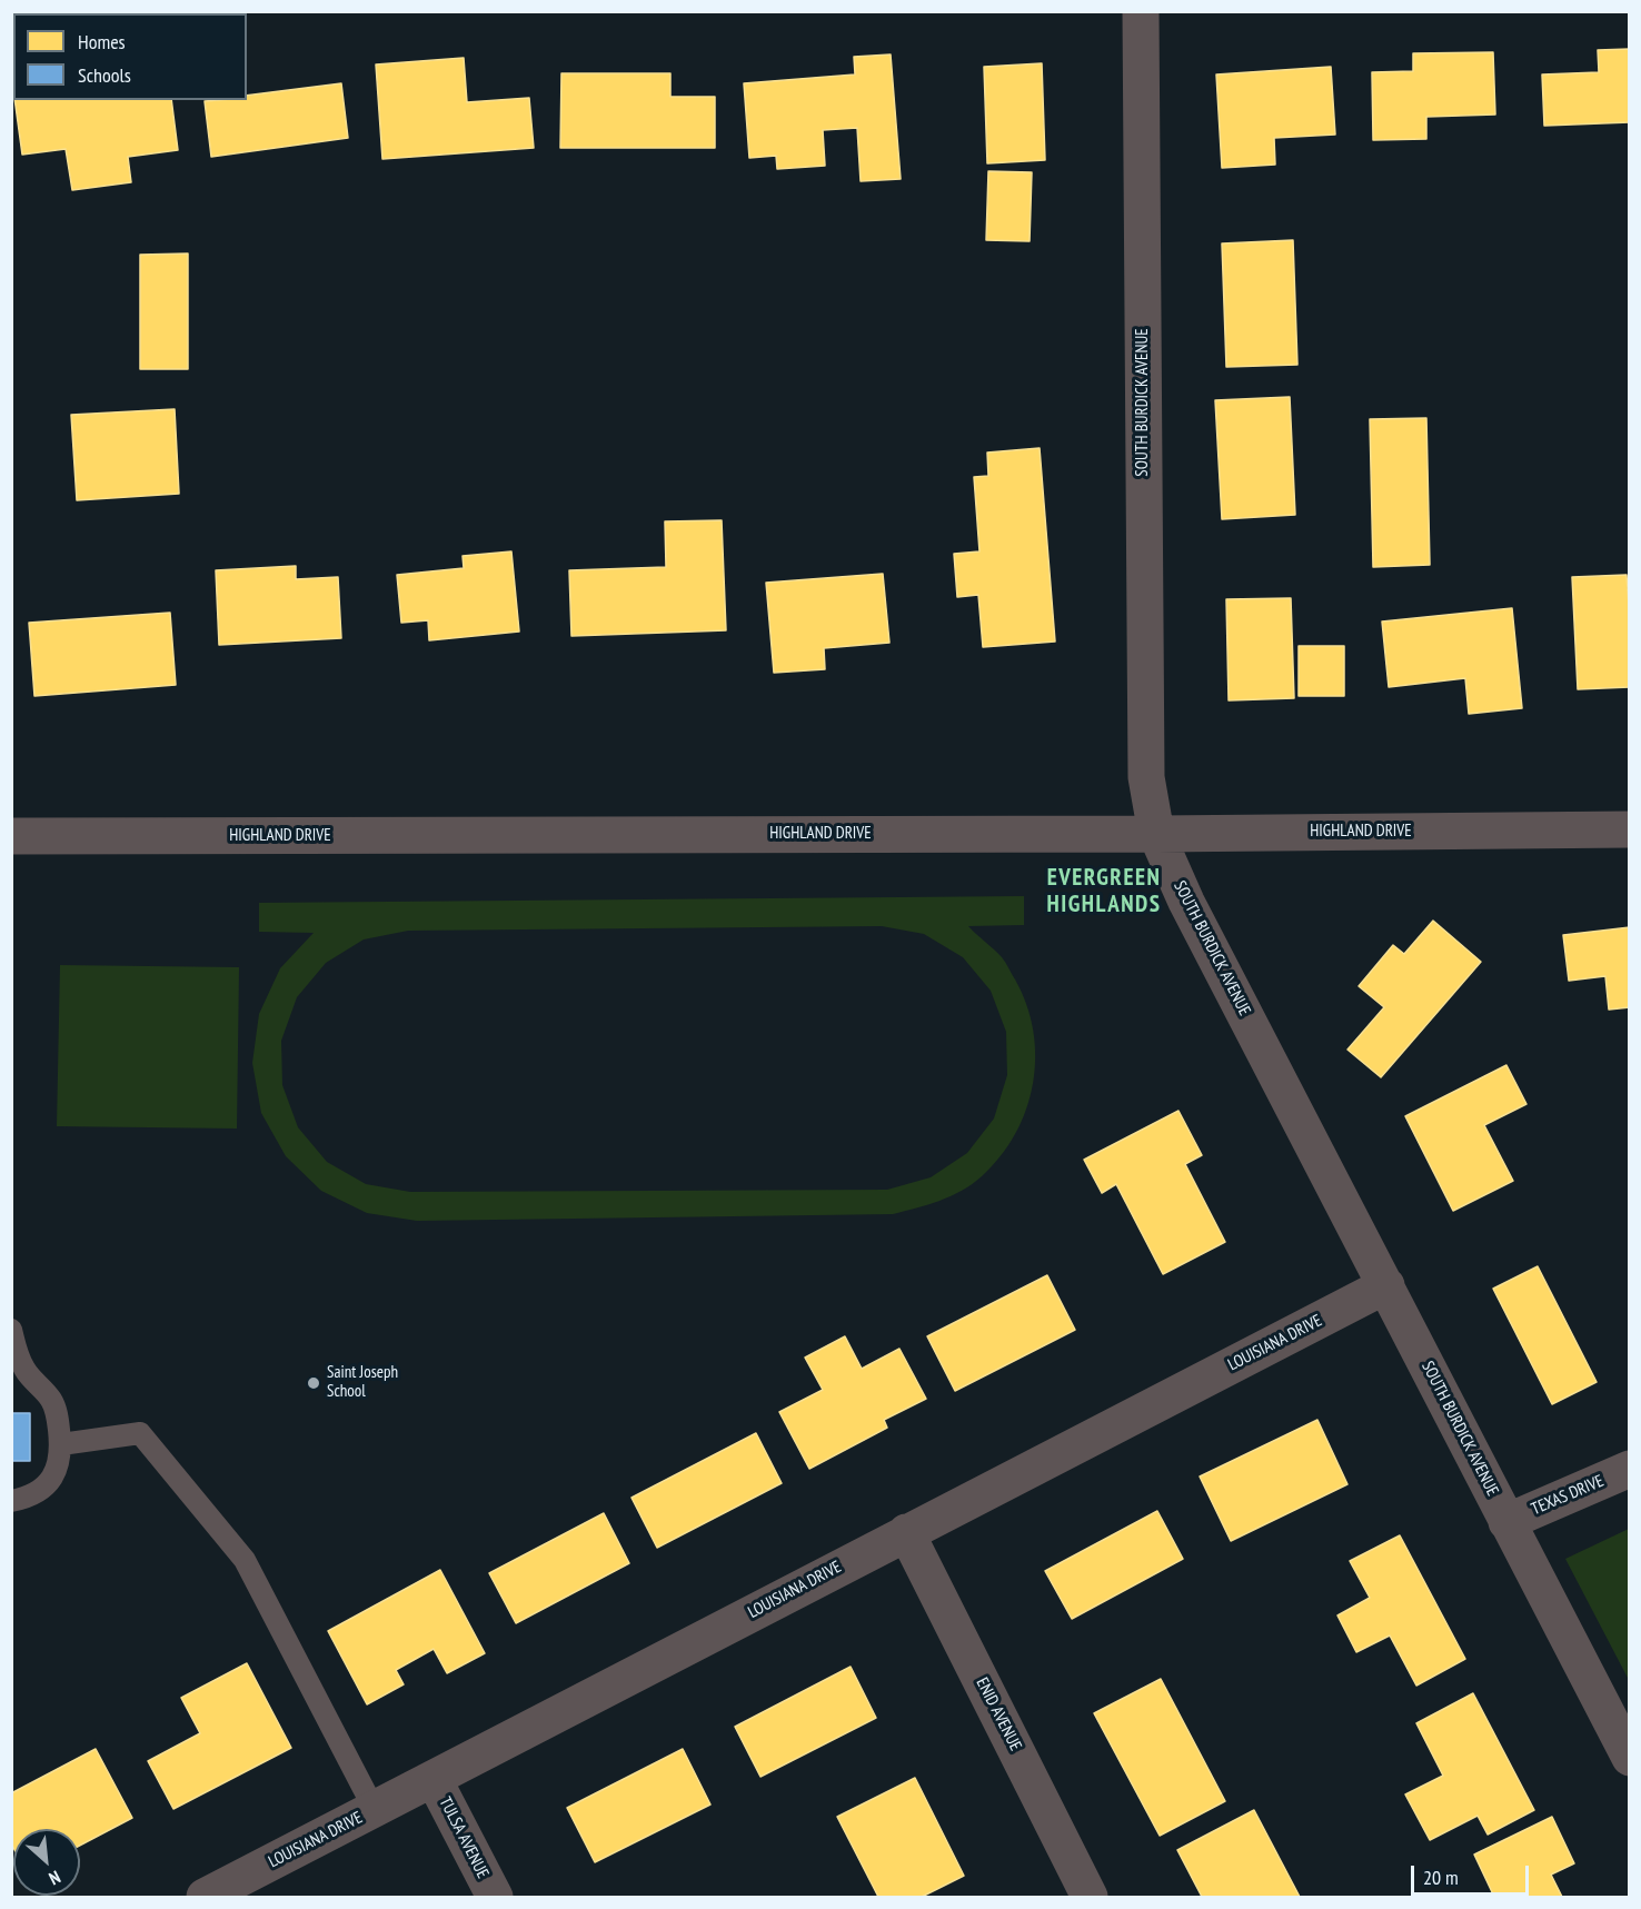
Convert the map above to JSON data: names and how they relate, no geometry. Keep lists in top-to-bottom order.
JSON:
{
  "streets": {
    "street": [
      "SOUTH BURDICK AVENUE",
      "HIGHLAND DRIVE",
      "LOUISIANA DRIVE",
      "TEXAS DRIVE",
      "ENID AVENUE",
      "TULSA AVENUE"
    ]
  },
  "crossings": [
    ["SOUTH BURDICK AVENUE", "HIGHLAND DRIVE"],
    ["SOUTH BURDICK AVENUE", "LOUISIANA DRIVE"],
    ["SOUTH BURDICK AVENUE", "TEXAS DRIVE"],
    ["LOUISIANA DRIVE", "ENID AVENUE"],
    ["LOUISIANA DRIVE", "TULSA AVENUE"]
  ],
  "districts": ["EVERGREEN HIGHLANDS"],
  "places": ["Saint Joseph School"],
  "legend": ["Homes", "Schools"],
  "scale_bar": "20 m",
  "north": "bottom right"
}
